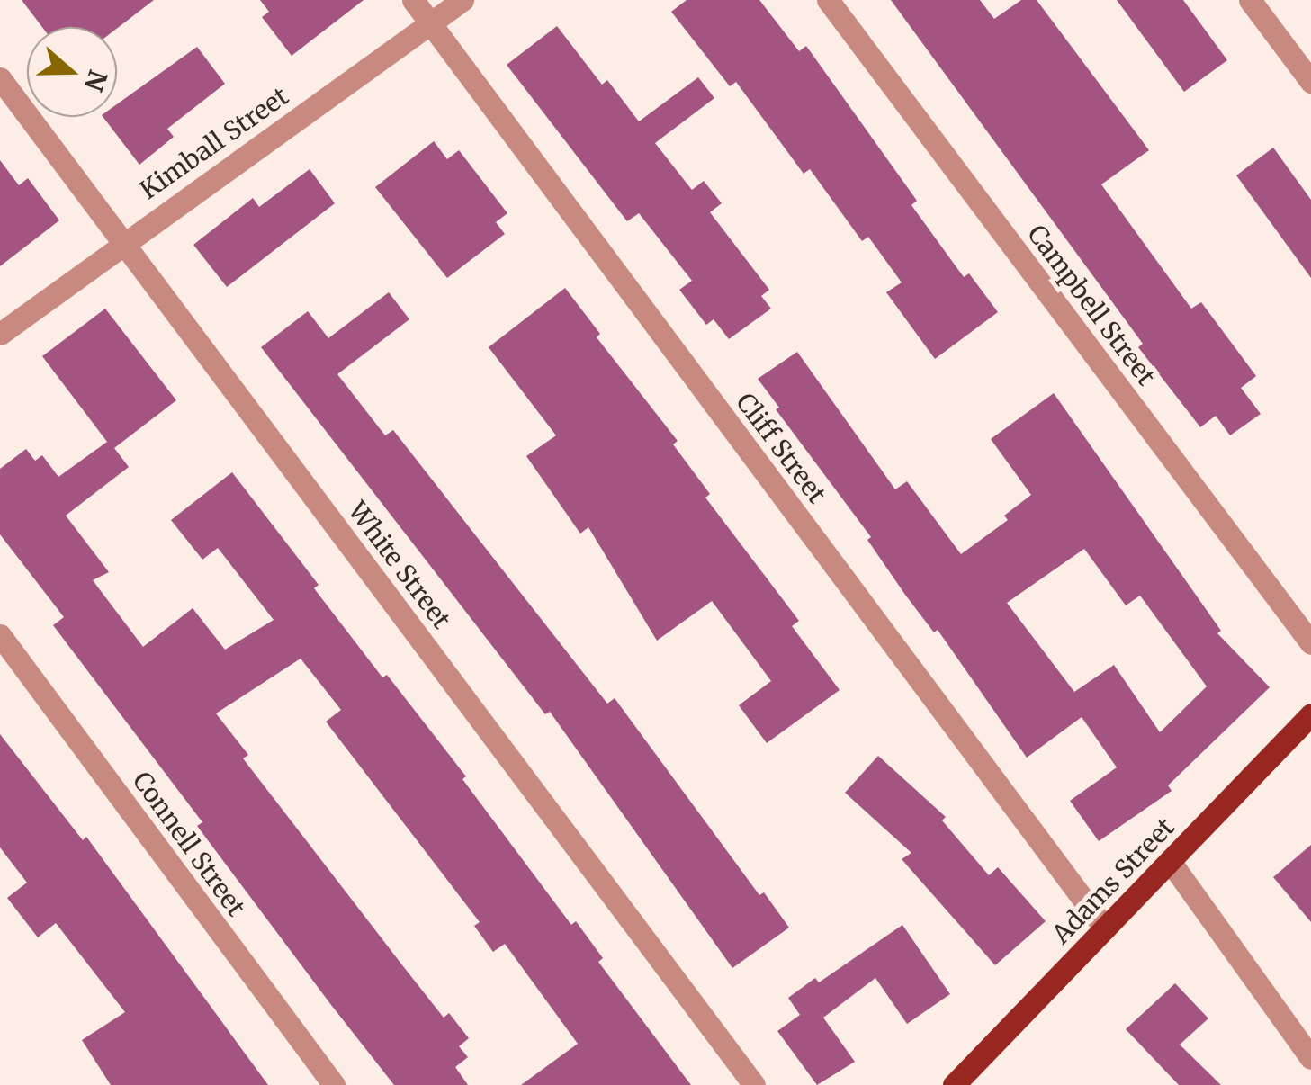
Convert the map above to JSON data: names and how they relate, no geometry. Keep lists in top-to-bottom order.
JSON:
{
  "streets": {
    "main road": ["Adams Street"],
    "street": [
      "Kimball Street",
      "Campbell Street",
      "Cliff Street",
      "White Street",
      "Connell Street"
    ]
  },
  "crossings": [
    ["Kimball Street", "Cliff Street"],
    ["Kimball Street", "White Street"],
    ["Cliff Street", "Adams Street"]
  ],
  "north": "right"
}
